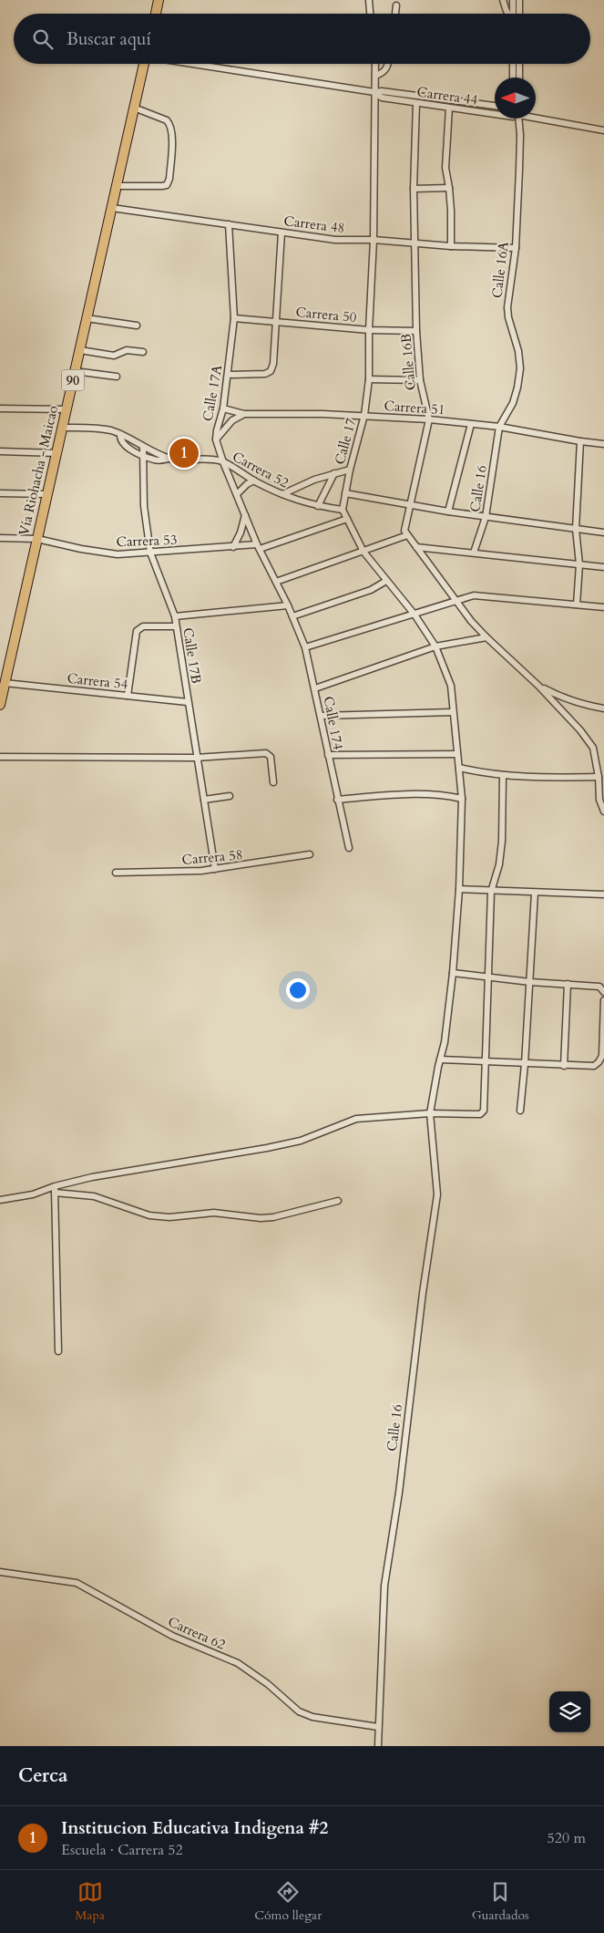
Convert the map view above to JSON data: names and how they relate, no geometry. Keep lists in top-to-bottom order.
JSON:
{
  "streets": {
    "highway": ["90", "Vía Riohacha - Maicao"],
    "street": [
      "Carrera 44",
      "Carrera 48",
      "Calle 16A",
      "Carrera 50",
      "Calle 16B",
      "Calle 17A",
      "Carrera 51",
      "Calle 17",
      "Carrera 52",
      "Calle 16",
      "Carrera 53",
      "Calle 17B",
      "Carrera 54",
      "Calle 174",
      "Carrera 58",
      "Carrera 62"
    ]
  },
  "crossings": [
    ["Carrera 44", "Calle 16B"],
    ["Carrera 44", "Calle 17"],
    ["Carrera 48", "Calle 16A"],
    ["Carrera 48", "Calle 16B"],
    ["Carrera 48", "Calle 17A"],
    ["Carrera 48", "Calle 17"],
    ["Carrera 48", "Vía Riohacha - Maicao"],
    ["Calle 16A", "Carrera 51"],
    ["Calle 16A", "Calle 16"],
    ["Carrera 50", "Calle 16B"],
    ["Carrera 50", "Calle 17A"],
    ["Carrera 50", "Calle 17"],
    ["Calle 16B", "Carrera 51"],
    ["Calle 17A", "Carrera 51"],
    ["Calle 17A", "Carrera 52"],
    ["Calle 17A", "Carrera 53"],
    ["Calle 17A", "Calle 174"],
    ["Carrera 51", "Calle 17"],
    ["Carrera 51", "Calle 16"],
    ["Calle 17", "Carrera 52"],
    ["Carrera 52", "Vía Riohacha - Maicao"],
    ["Carrera 52", "Calle 17B"],
    ["Vía Riohacha - Maicao", "Carrera 53"],
    ["Vía Riohacha - Maicao", "Carrera 54"],
    ["Calle 16", "Carrera 62"],
    ["Carrera 53", "Calle 17B"],
    ["Calle 17B", "Carrera 54"],
    ["Calle 17B", "Carrera 58"]
  ],
  "north": "left",
  "page": {
    "search": "Buscar aquí",
    "pins": "1",
    "heading": "Cerca",
    "list": [
      {
        "mark": "1",
        "name": "Institucion Educativa Indigena #2",
        "note": "Escuela · Carrera 52",
        "value": "520 m"
      }
    ],
    "nav": ["Mapa", "Cómo llegar", "Guardados"]
  }
}
